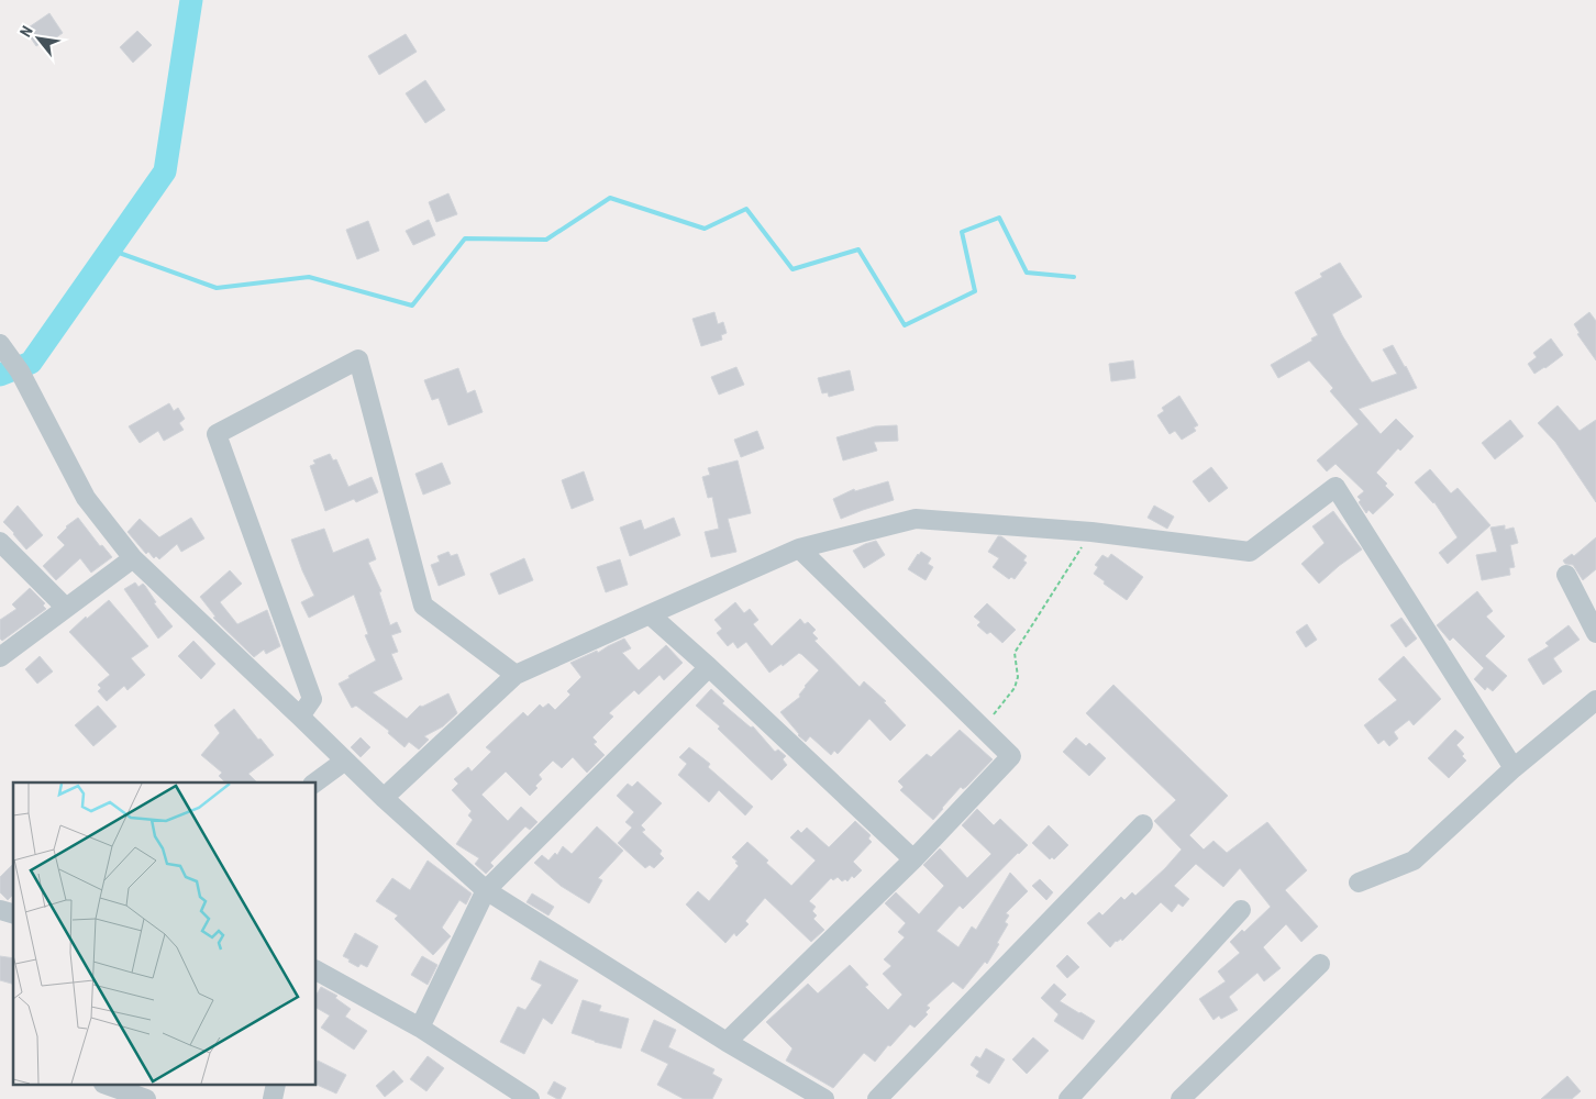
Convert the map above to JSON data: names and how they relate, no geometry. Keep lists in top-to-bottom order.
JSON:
{
  "north": "top left"
}
